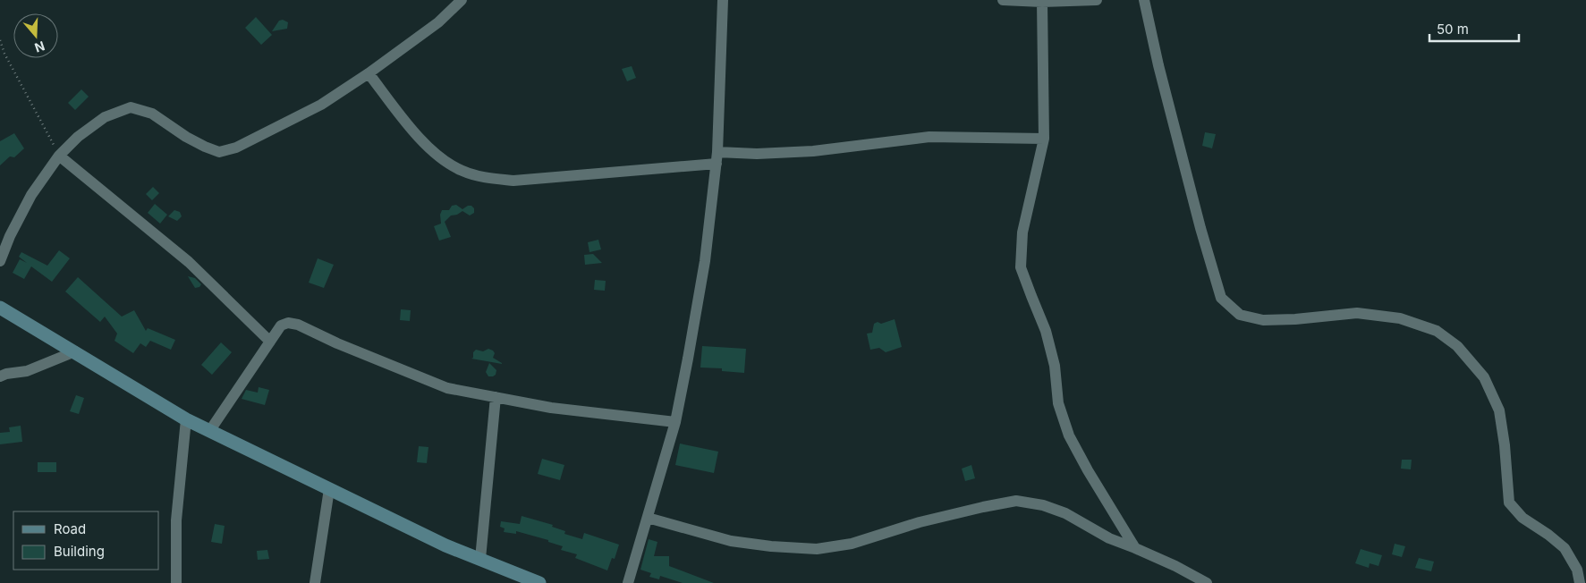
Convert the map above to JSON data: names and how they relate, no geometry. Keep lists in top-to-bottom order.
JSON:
{
  "legend": ["Road", "Building"],
  "scale_bar": "50 m",
  "north": "bottom"
}
